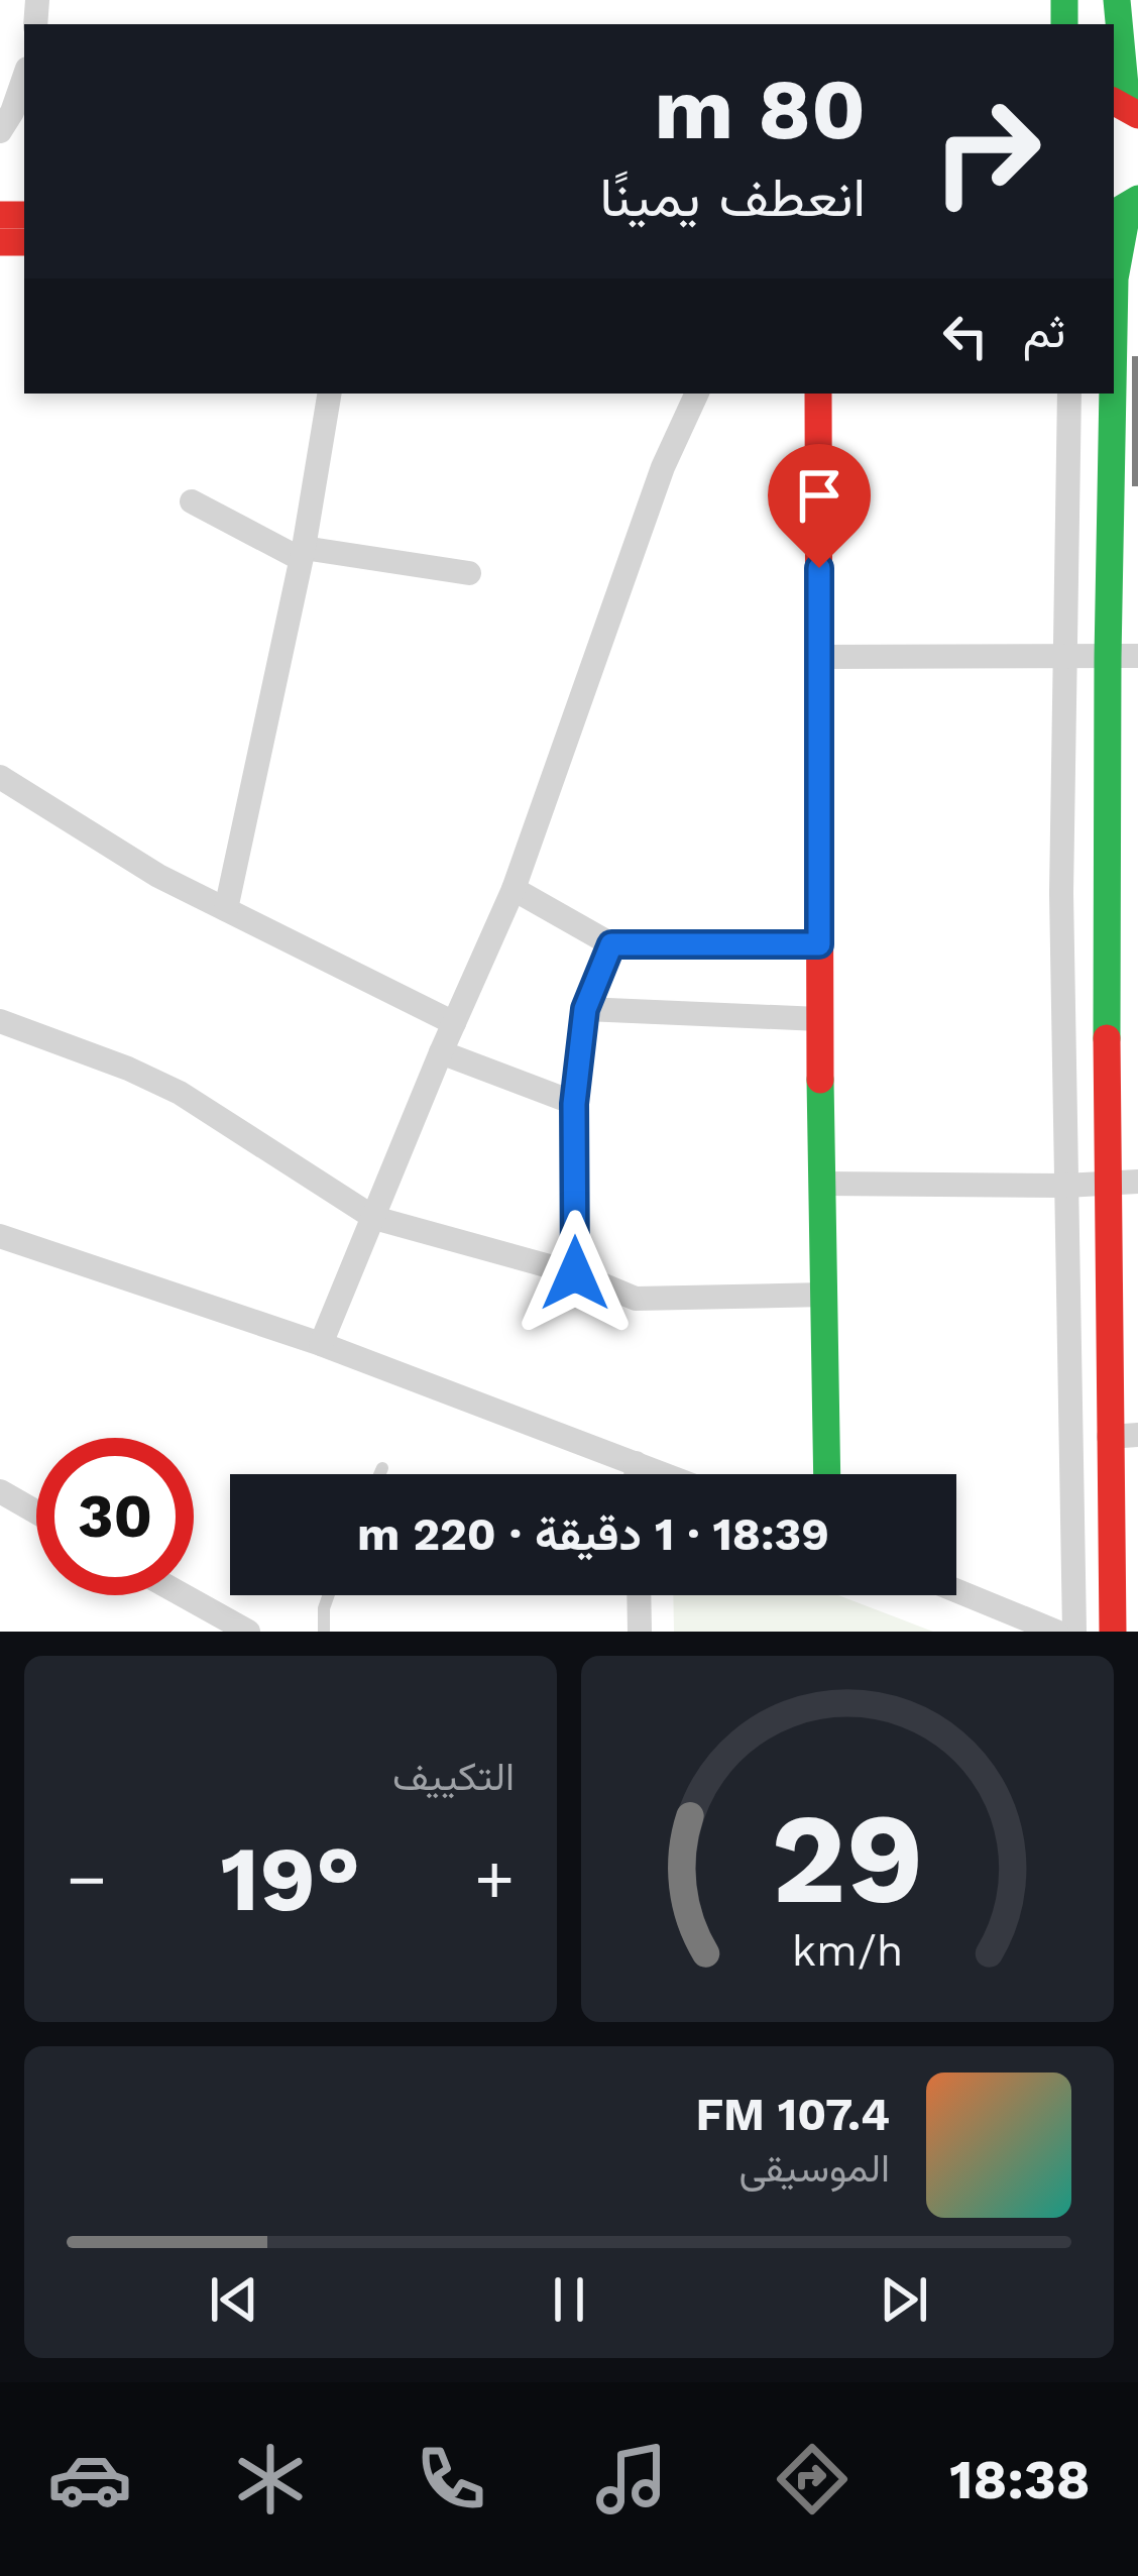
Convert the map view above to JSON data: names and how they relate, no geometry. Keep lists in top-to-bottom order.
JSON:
{
  "page": {
    "turn": ["80 m", "انعطف يمينًا"],
    "then": "ثم",
    "limit": "30",
    "trip": "18:39 · 1 دقيقة · 220 m",
    "tile": "التكييف",
    "heat": ["−", "19°", "+"],
    "song": ["107.4 FM", "الموسيقى"],
    "tabs": "18:38",
    "gauge": ["29", "km/h"]
  }
}
